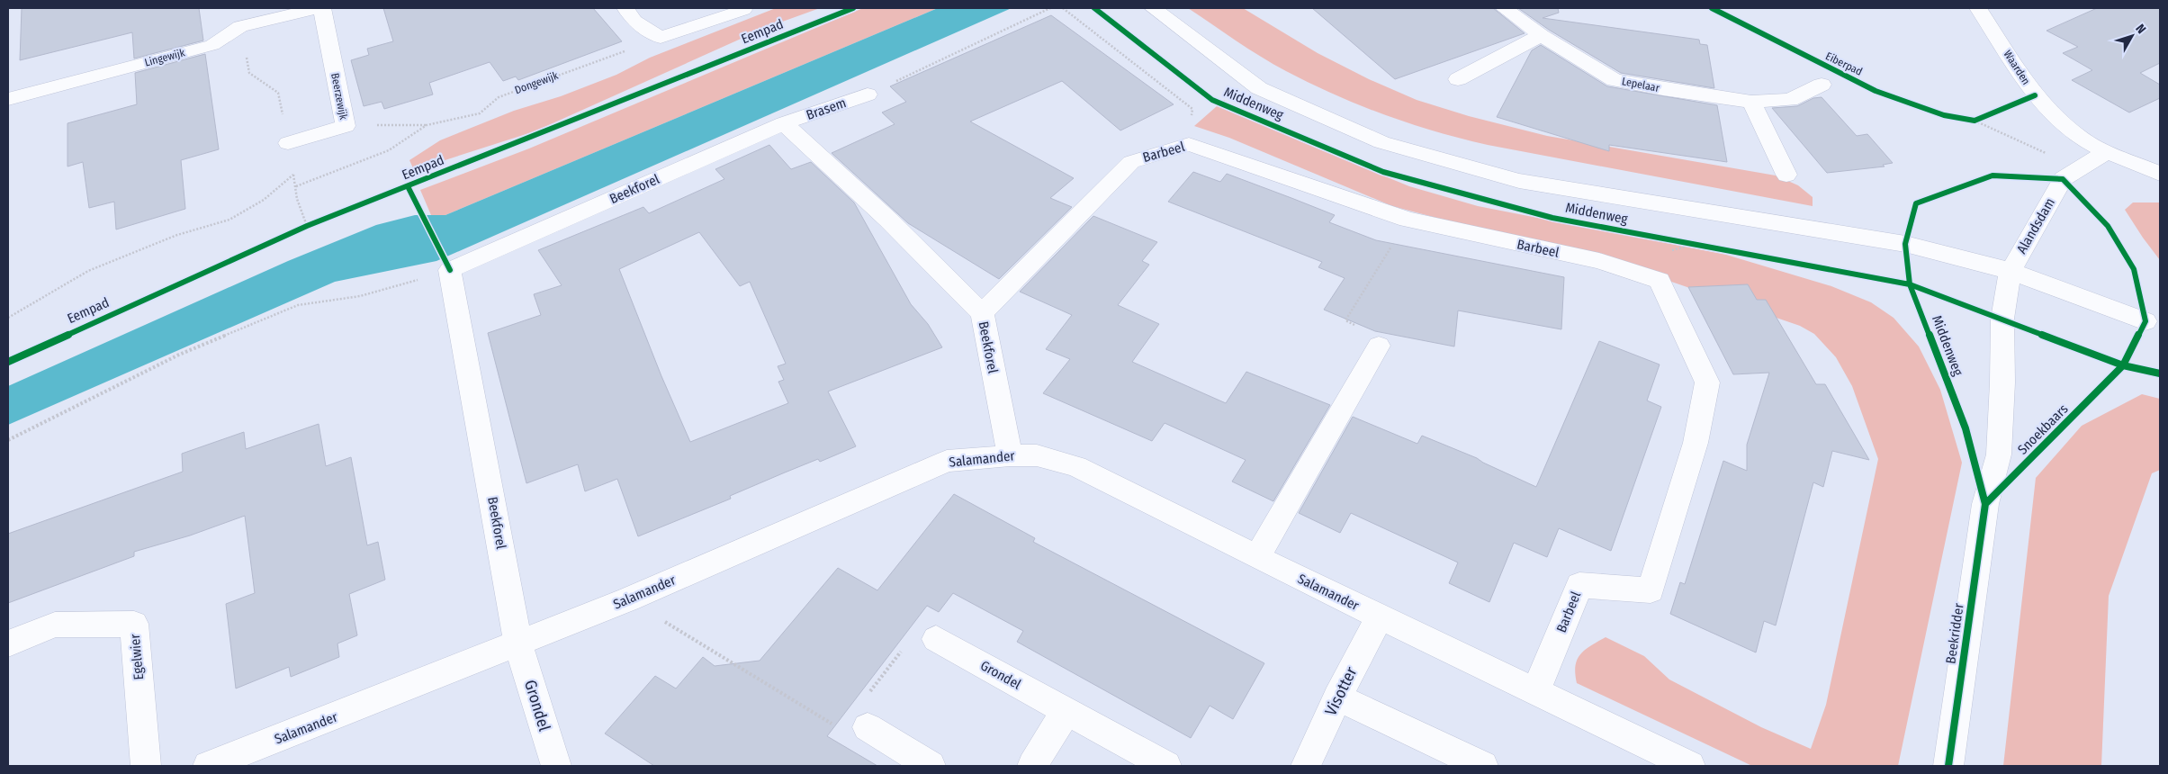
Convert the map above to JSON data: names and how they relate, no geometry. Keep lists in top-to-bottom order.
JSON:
{
  "streets": {
    "street": [
      "Lingewijk",
      "Waarden",
      "Lepelaar",
      "Beerzewijk",
      "Middenweg",
      "Brasem",
      "Barbeel",
      "Beekforel",
      "Alandsdam",
      "Salamander",
      "Beekridder",
      "Egelwier",
      "Grondel",
      "Visotter"
    ],
    "path": ["Dongewijk"],
    "cycle path": ["Eempad", "Eiberpad", "Snoekbaars"]
  },
  "crossings": [
    ["Waarden", "Alandsdam"],
    ["Middenweg", "Alandsdam"],
    ["Middenweg", "Beekridder"],
    ["Brasem", "Beekforel"],
    ["Barbeel", "Beekforel"],
    ["Barbeel", "Salamander"],
    ["Beekforel", "Salamander"],
    ["Beekforel", "Grondel"],
    ["Alandsdam", "Beekridder"],
    ["Salamander", "Grondel"],
    ["Salamander", "Visotter"]
  ],
  "north": "top right"
}
